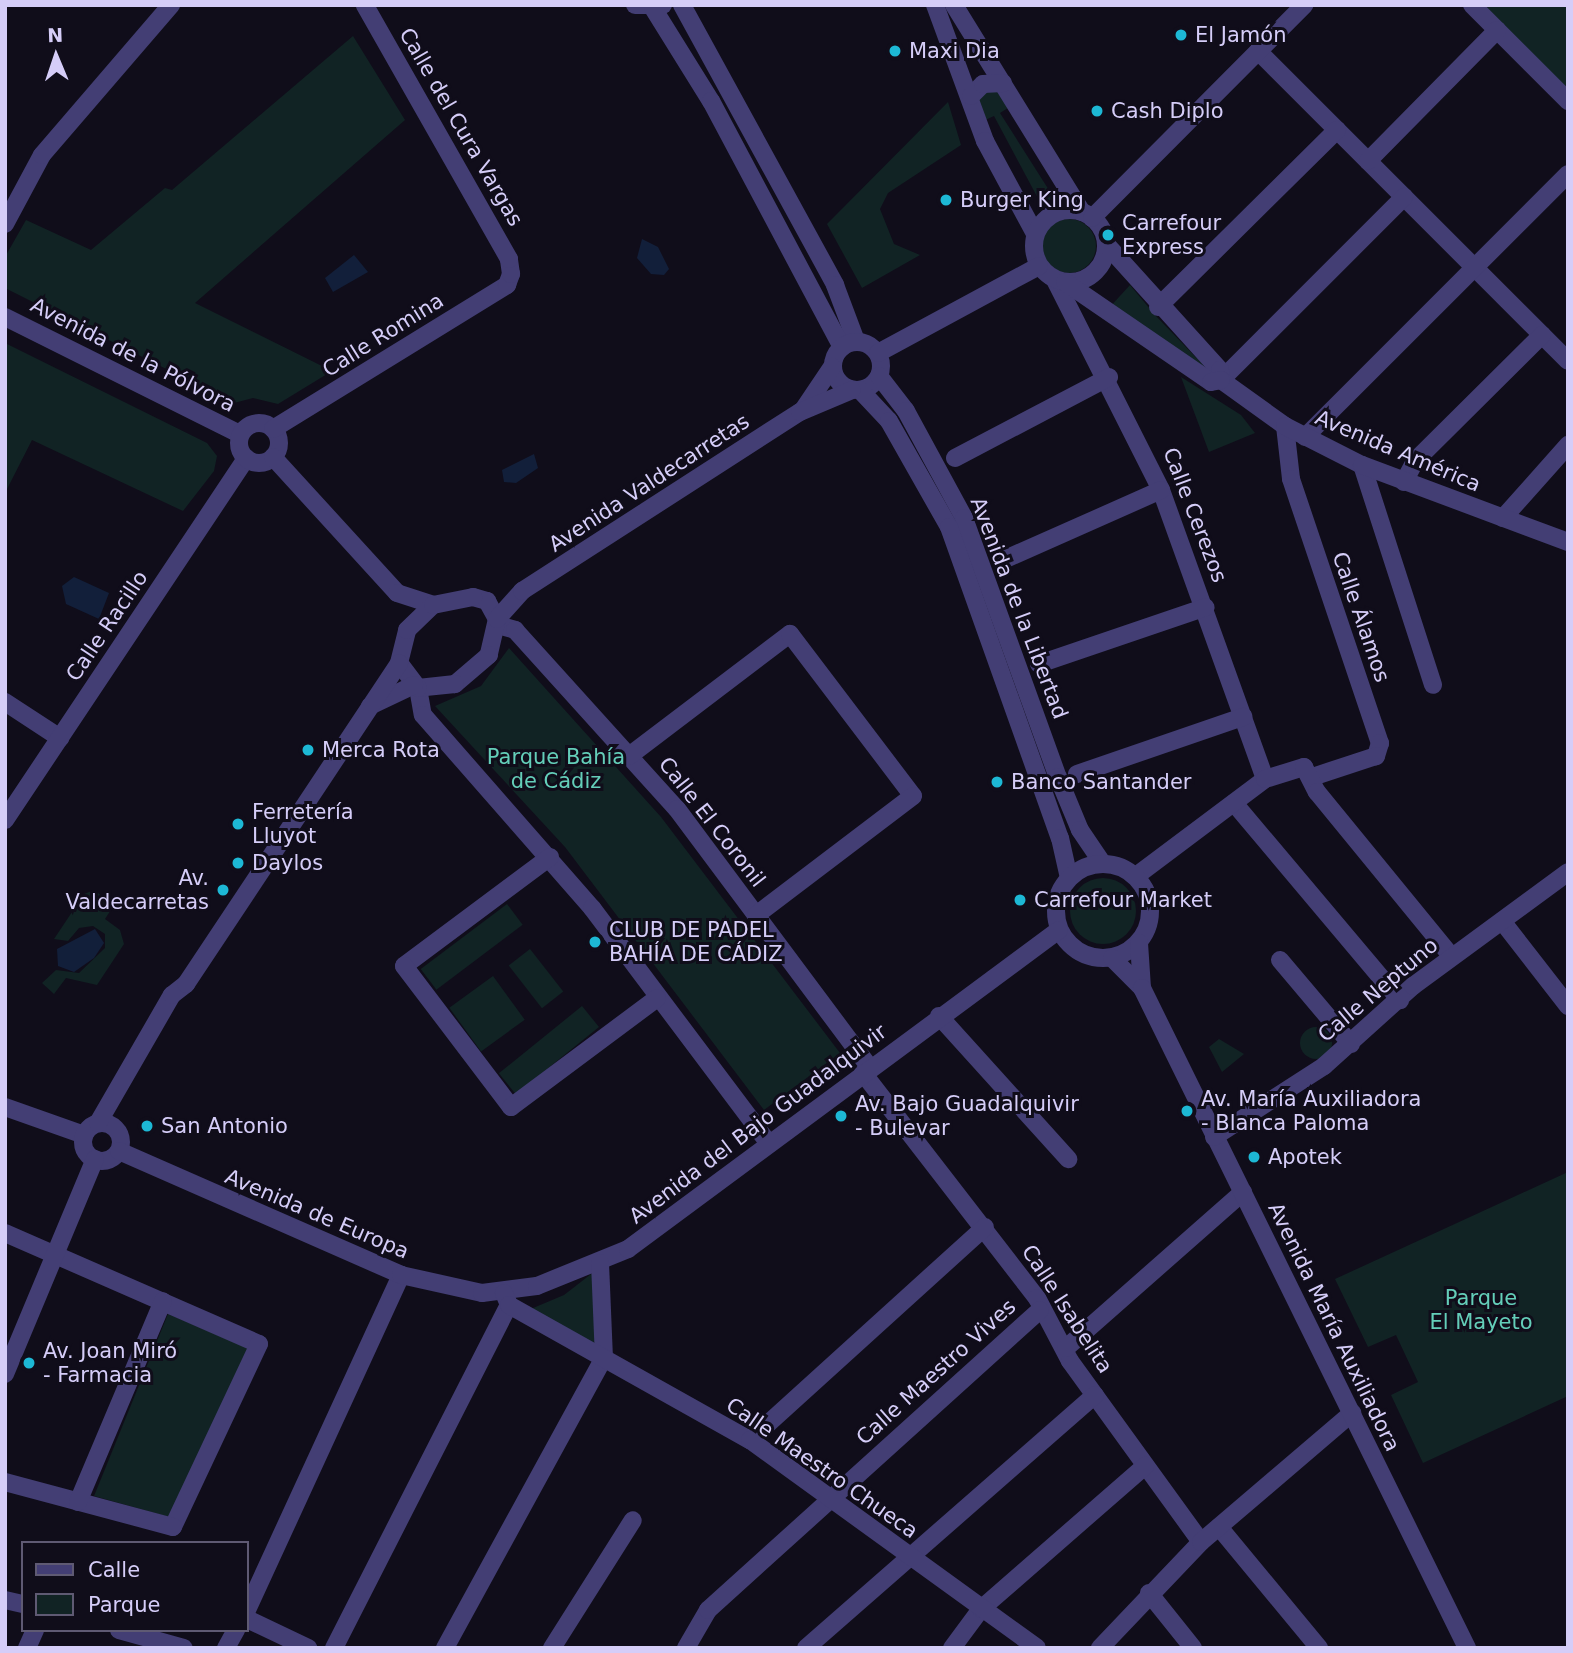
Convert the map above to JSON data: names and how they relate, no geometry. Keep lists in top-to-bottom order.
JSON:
{
  "streets": {
    "street": [
      "Calle del Cura Vargas",
      "Calle Romina",
      "Avenida de la Pólvora",
      "Avenida América",
      "Avenida Valdecarretas",
      "Calle Cerezos",
      "Avenida de la Libertad",
      "Calle Álamos",
      "Calle Racillo",
      "Calle El Coronil",
      "Calle Neptuno",
      "Avenida del Bajo Guadalquivir",
      "Avenida de Europa",
      "Calle Isabelita",
      "Avenida María Auxiliadora",
      "Calle Maestro Vives",
      "Calle Maestro Chueca"
    ]
  },
  "crossings": [
    ["Calle del Cura Vargas", "Calle Romina"],
    ["Calle Romina", "Avenida de la Pólvora"],
    ["Calle Romina", "Calle Racillo"],
    ["Avenida de la Pólvora", "Calle Racillo"],
    ["Avenida América", "Calle Cerezos"],
    ["Avenida América", "Calle Álamos"],
    ["Avenida Valdecarretas", "Avenida de la Libertad"],
    ["Avenida Valdecarretas", "Calle El Coronil"],
    ["Avenida de la Libertad", "Avenida del Bajo Guadalquivir"],
    ["Avenida de la Libertad", "Avenida María Auxiliadora"],
    ["Calle El Coronil", "Avenida del Bajo Guadalquivir"],
    ["Calle El Coronil", "Calle Isabelita"],
    ["Calle Neptuno", "Avenida María Auxiliadora"],
    ["Avenida del Bajo Guadalquivir", "Avenida de Europa"],
    ["Avenida del Bajo Guadalquivir", "Calle Isabelita"],
    ["Avenida del Bajo Guadalquivir", "Avenida María Auxiliadora"],
    ["Avenida del Bajo Guadalquivir", "Calle Maestro Chueca"],
    ["Avenida de Europa", "Calle Maestro Chueca"],
    ["Calle Isabelita", "Calle Maestro Vives"],
    ["Calle Maestro Vives", "Calle Maestro Chueca"]
  ],
  "parks": ["Parque Bahía de Cádiz", "Parque El Mayeto"],
  "places": [
    "El Jamón",
    "Maxi Dia",
    "Cash Diplo",
    "Burger King",
    "Carrefour Express",
    "Merca Rota",
    "Banco Santander",
    "Ferretería Lluyot",
    "Daylos",
    "Av. Valdecarretas",
    "Carrefour Market",
    "CLUB DE PADEL BAHÍA DE CÁDIZ",
    "Av. María Auxiliadora - Blanca Paloma",
    "Av. Bajo Guadalquivir - Bulevar",
    "San Antonio",
    "Apotek",
    "Av. Joan Miró - Farmacia"
  ],
  "legend": ["Calle", "Parque"],
  "north": "top"
}
